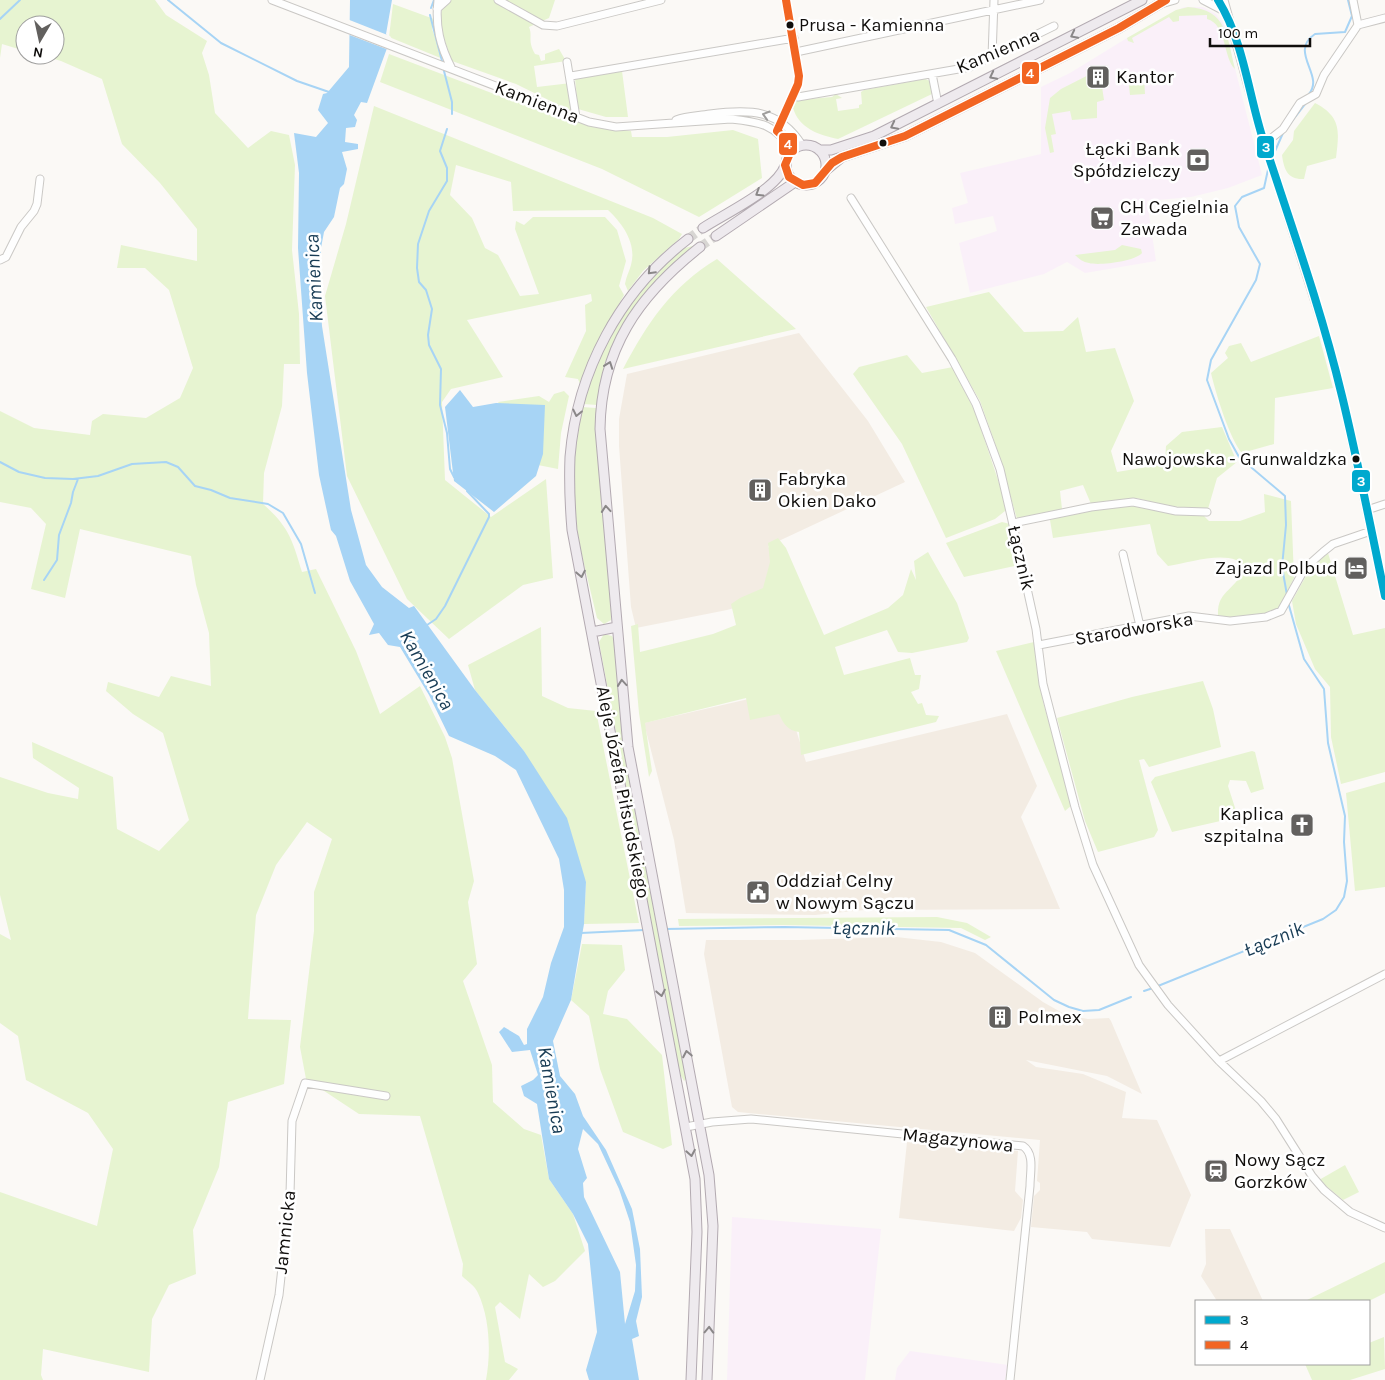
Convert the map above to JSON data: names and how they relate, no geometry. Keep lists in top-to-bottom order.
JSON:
{
  "streets": {
    "main road": ["Aleje Józefa Piłsudskiego"],
    "street": [
      "Kamienna",
      "Łącznik",
      "Starodworska",
      "Magazynowa",
      "Jamnicka"
    ]
  },
  "crossings": [
    ["Łącznik", "Starodworska"],
    ["Aleje Józefa Piłsudskiego", "Magazynowa"]
  ],
  "water": ["Kamienica", "Łącznik"],
  "places": {
    "other": ["Prusa - Kamienna", "Nawojowska - Grunwaldzka"],
    "building": ["Kantor", "Fabryka Okien Dako", "Polmex"],
    "bank": ["Łącki Bank Spółdzielczy"],
    "supermarket": ["CH Cegielnia Zawada"],
    "hotel": ["Zajazd Polbud"],
    "church": ["Kaplica szpitalna"],
    "public building": ["Oddział Celny w Nowym Sączu"],
    "station": ["Nowy Sącz Gorzków"]
  },
  "lines": ["transit line 3", "transit line 4"],
  "legend": ["3", "4"],
  "scale_bar": "100 m",
  "north": "bottom"
}
